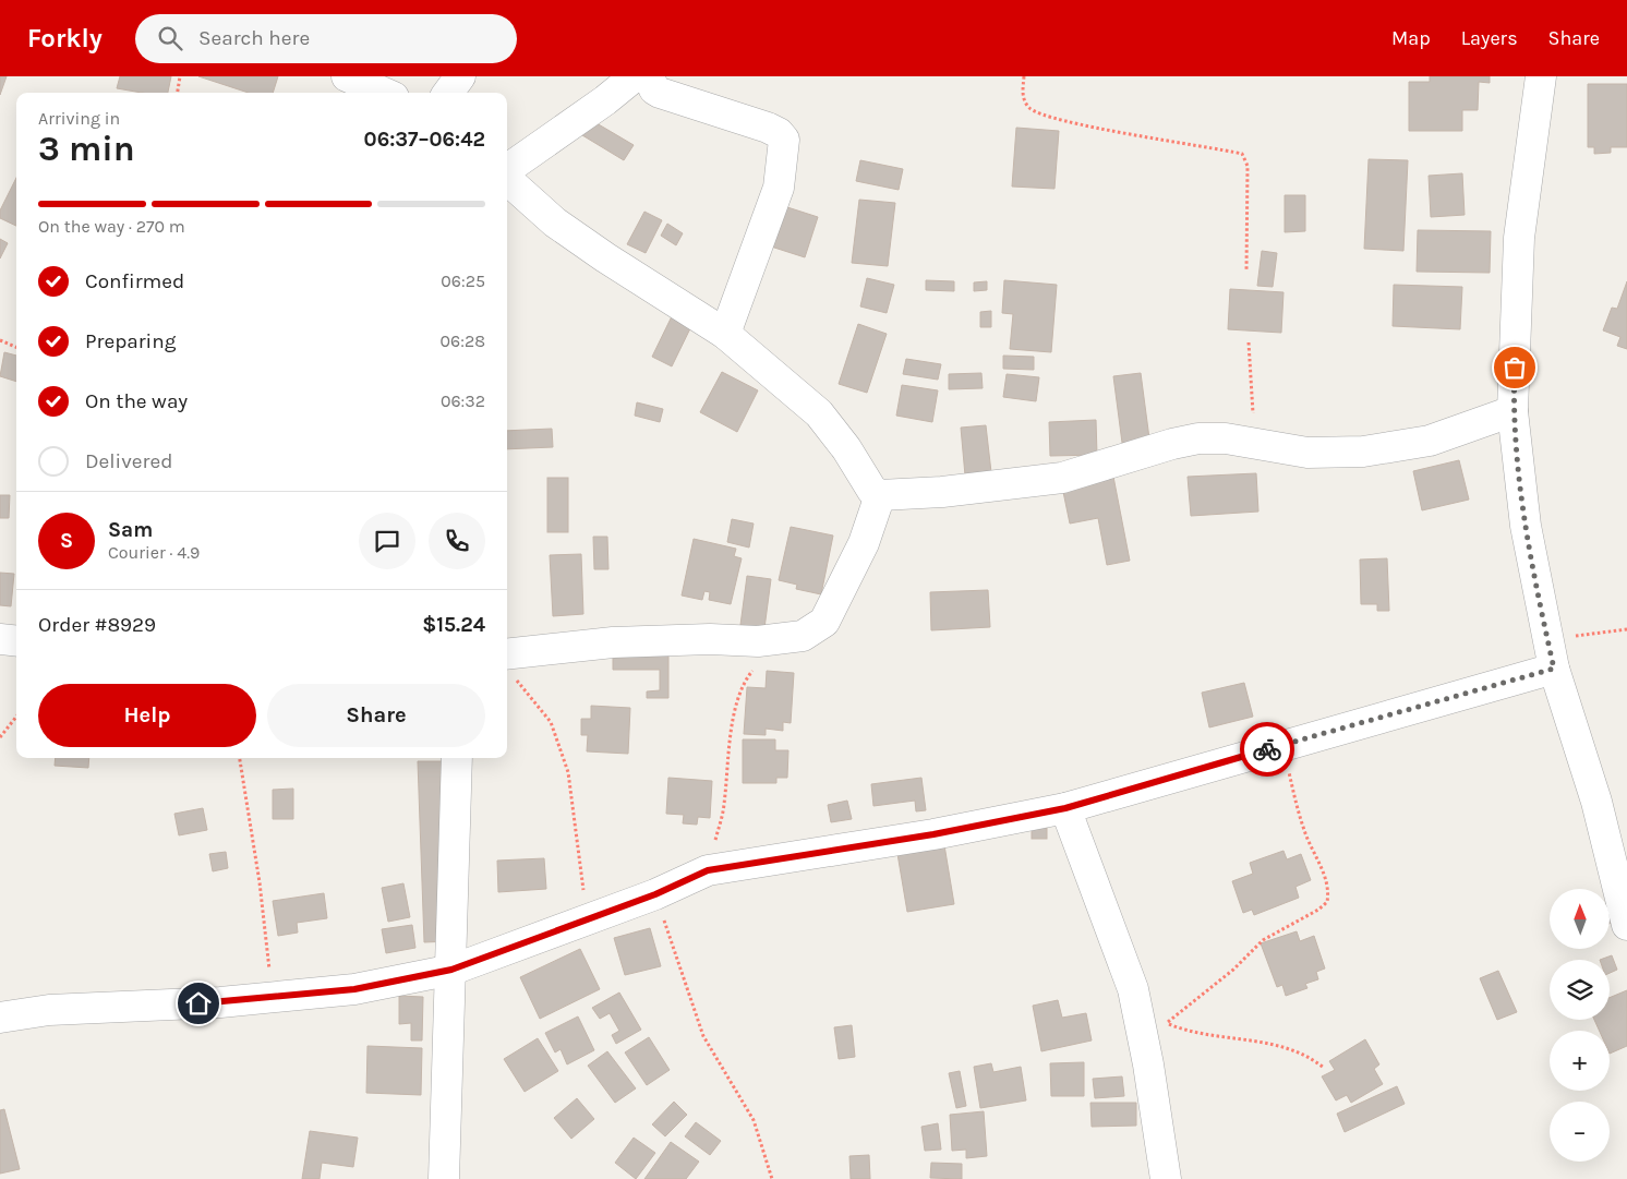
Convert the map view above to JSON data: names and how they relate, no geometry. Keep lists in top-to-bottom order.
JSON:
{
  "north": "top",
  "page": {
    "header": "Forkly",
    "search": "Search here",
    "nav": ["Map", "Layers", "Share"],
    "heading": ["3 min", "Arriving in", "06:37–06:42"],
    "panel": [
      "Sam",
      "Courier · 4.9",
      "Order #8929",
      "$15.24"
    ],
    "bar": "On the way · 270 m",
    "list": [
      ["Confirmed", "06:25"],
      ["Preparing", "06:28"],
      ["On the way", "06:32"],
      "Delivered"
    ],
    "round": "S",
    "buttons": ["Help", "Share"],
    "map_buttons": ["+", "−"]
  }
}
